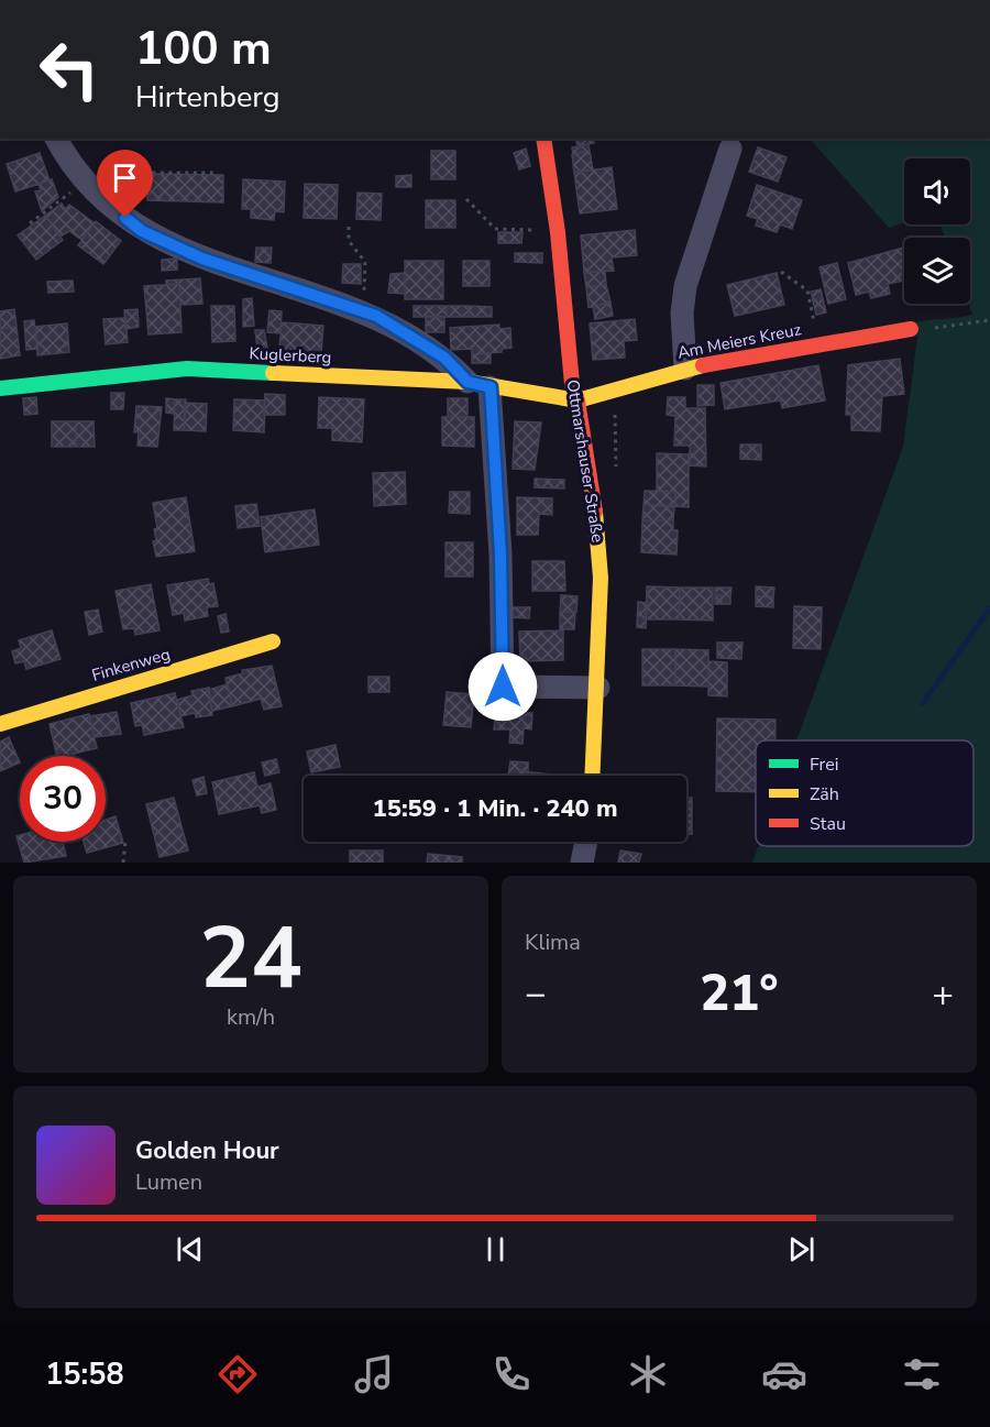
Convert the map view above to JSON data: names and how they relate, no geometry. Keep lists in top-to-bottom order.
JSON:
{
  "streets": {
    "street": [
      "Am Meiers Kreuz",
      "Kuglerberg",
      "Ottmarshauser Straße",
      "Finkenweg"
    ]
  },
  "crossings": [
    ["Am Meiers Kreuz", "Kuglerberg"],
    ["Am Meiers Kreuz", "Ottmarshauser Straße"],
    ["Kuglerberg", "Ottmarshauser Straße"]
  ],
  "legend": ["Frei", "Zäh", "Stau"],
  "page": {
    "turn": ["100 m", "Hirtenberg"],
    "limit": "30",
    "trip": "15:59 · 1 Min. · 240 m",
    "tile": [
      ["24", "km/h"],
      "Klima"
    ],
    "heat": ["−", "21°", "+"],
    "song": ["Golden Hour", "Lumen"],
    "tabs": "15:58"
  }
}
